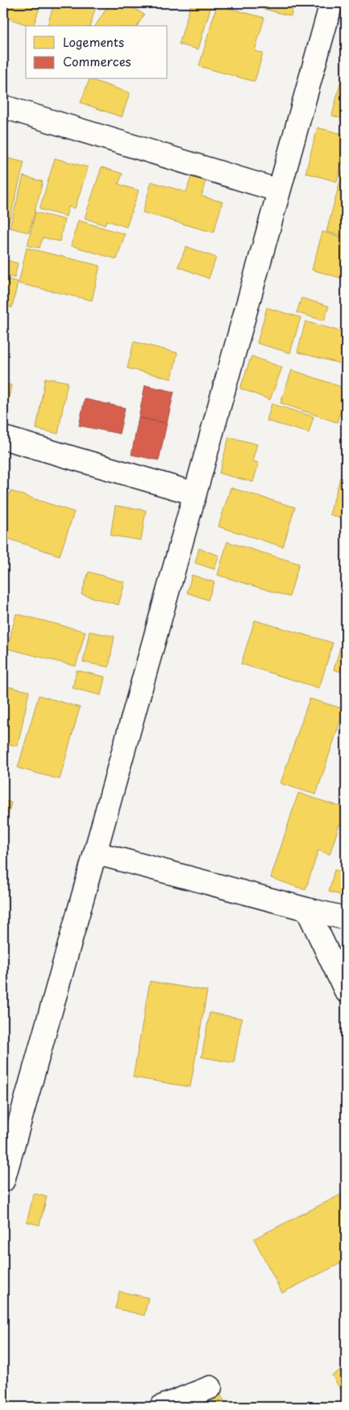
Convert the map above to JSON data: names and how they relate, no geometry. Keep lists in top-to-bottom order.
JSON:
{
  "legend": ["Logements", "Commerces"]
}
